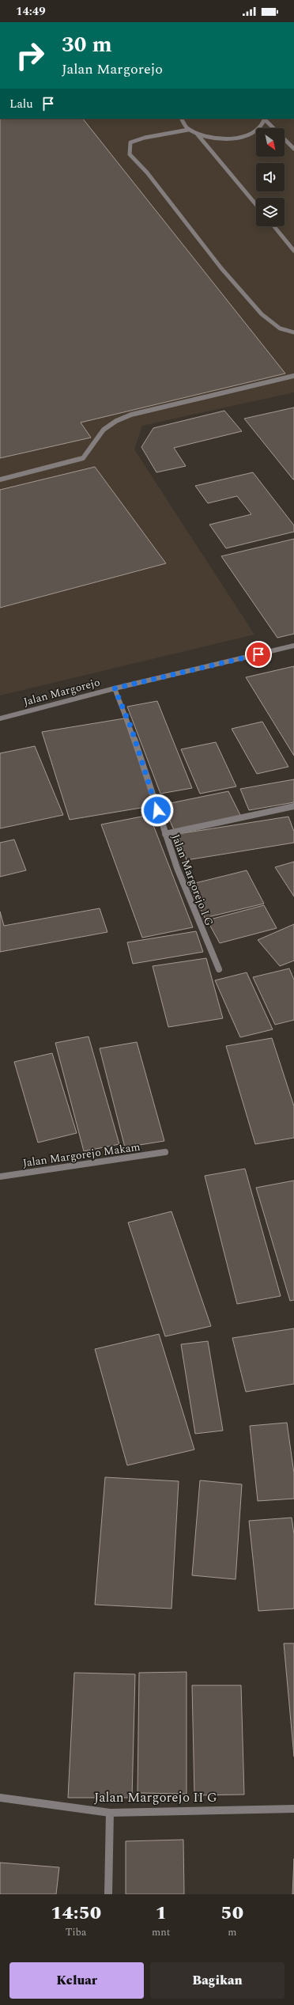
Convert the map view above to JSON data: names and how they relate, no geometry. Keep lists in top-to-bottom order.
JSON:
{
  "streets": {
    "street": [
      "Jalan Margorejo",
      "Jalan Margorejo I G",
      "Jalan Margorejo Makam",
      "Jalan Margorejo II G"
    ]
  },
  "crossings": [
    ["Jalan Margorejo", "Jalan Margorejo I G"]
  ],
  "north": "bottom right",
  "page": {
    "status": "14:49",
    "turn": ["30 m", "Jalan Margorejo"],
    "then": "Lalu",
    "eta": [
      "14:50",
      "Tiba",
      "1",
      "mnt",
      "50",
      "m"
    ],
    "buttons": ["Keluar", "Bagikan"]
  }
}
